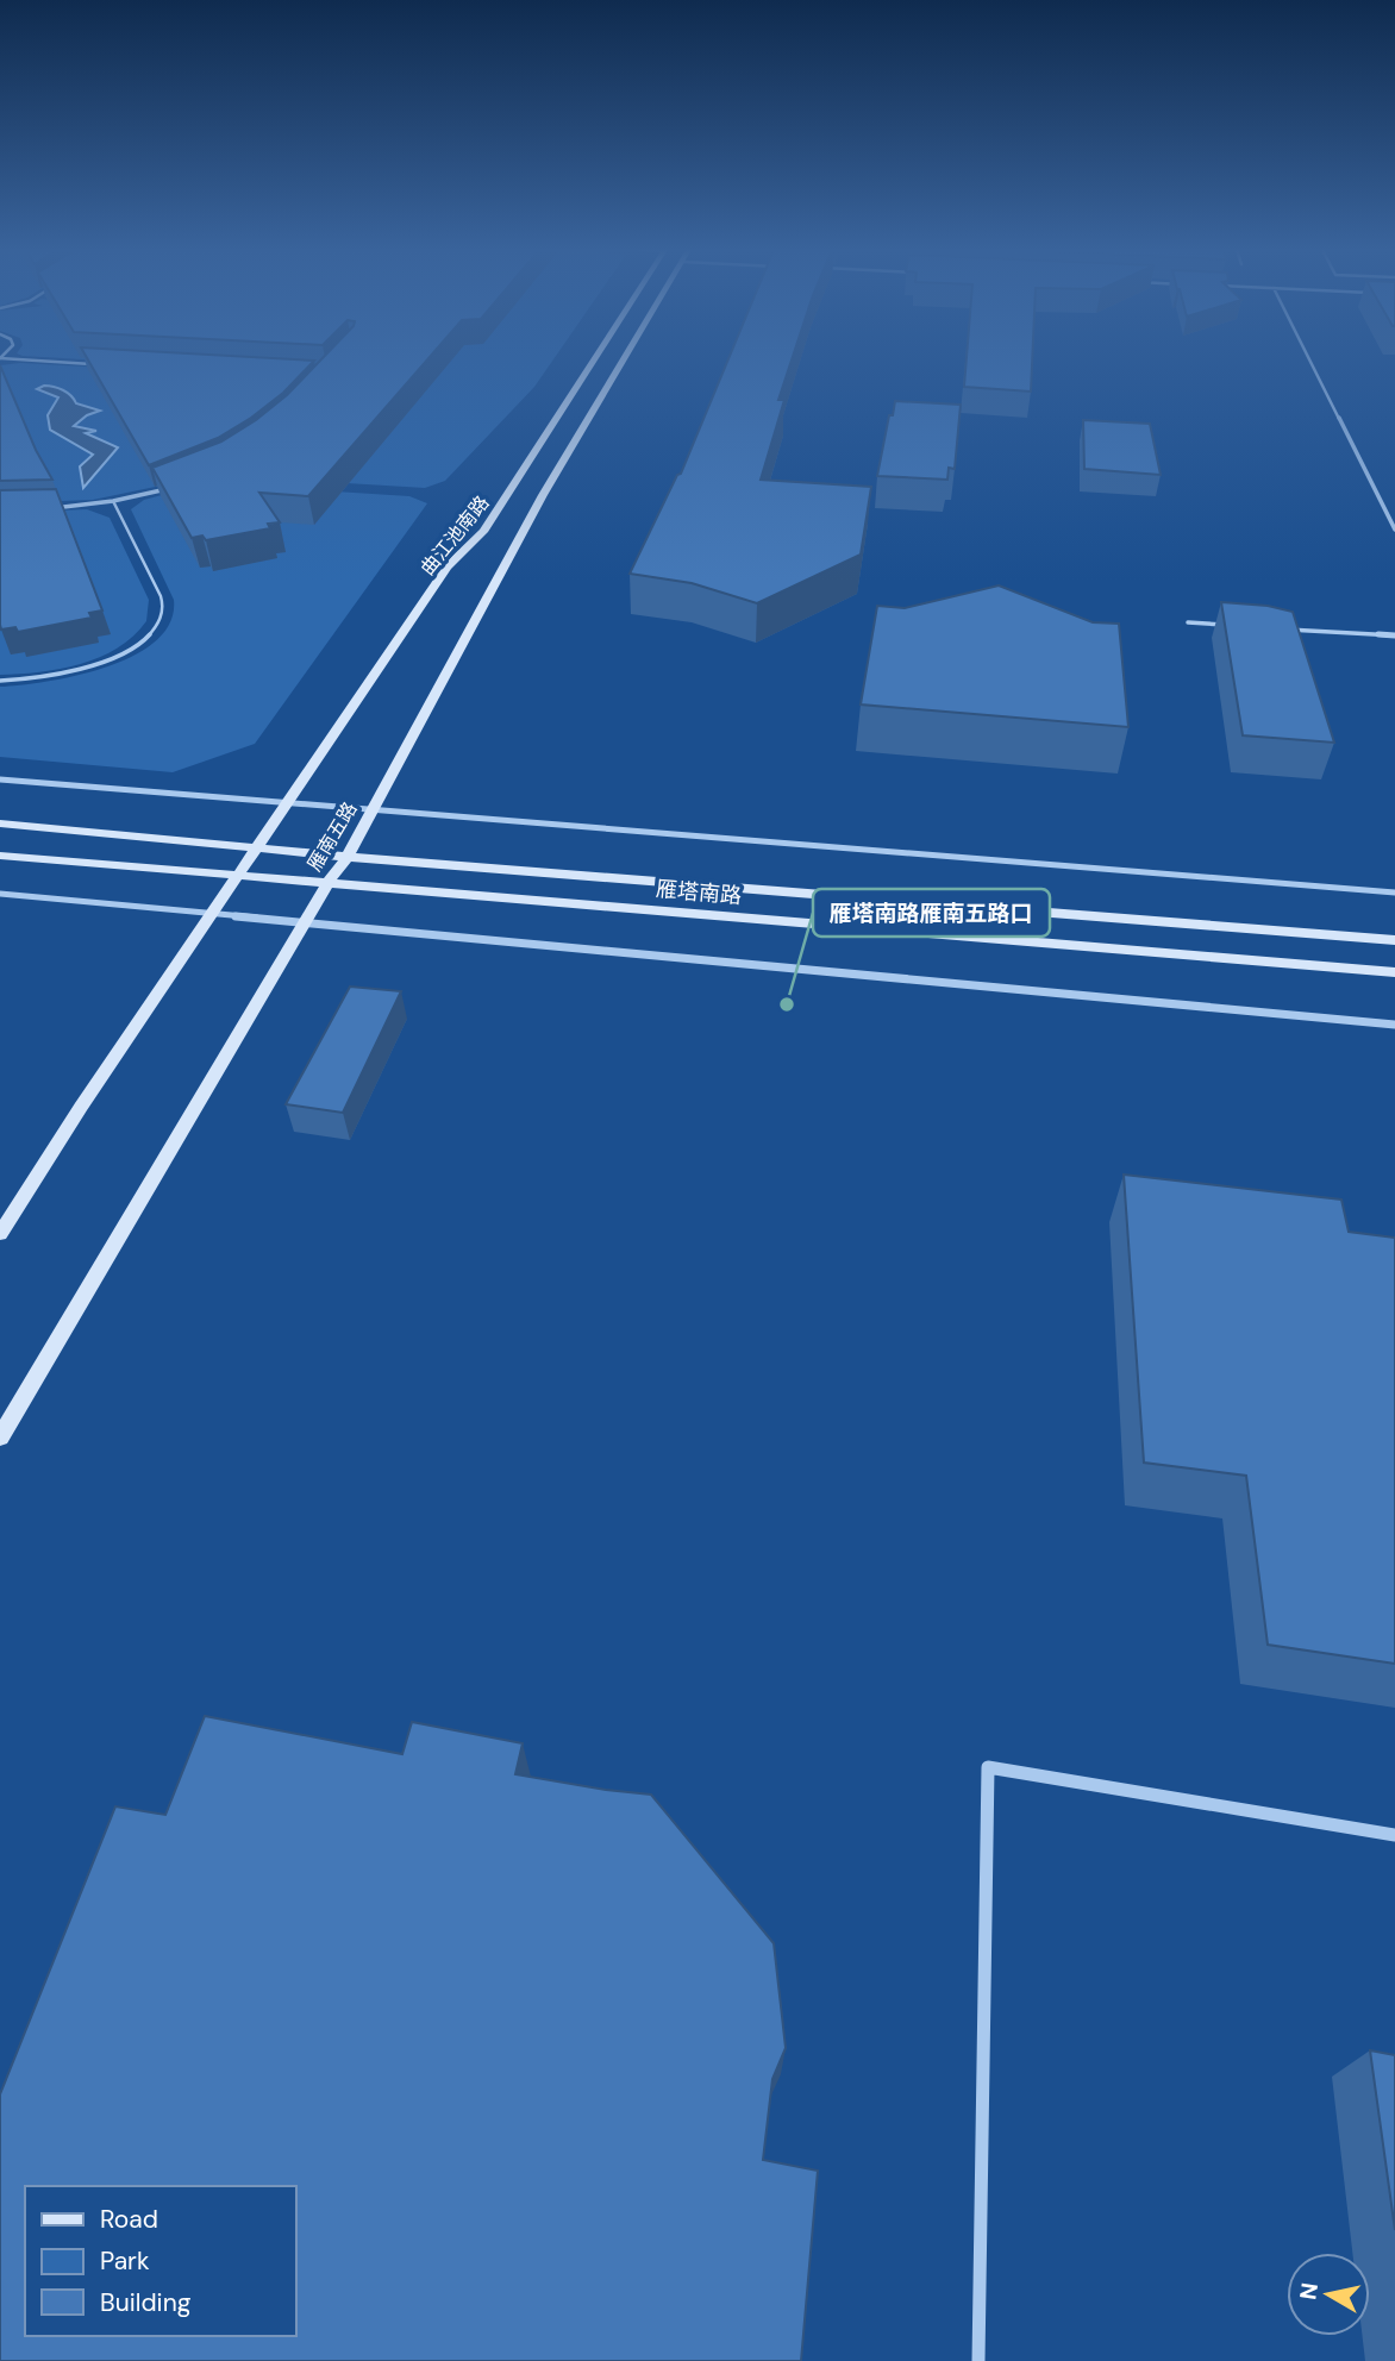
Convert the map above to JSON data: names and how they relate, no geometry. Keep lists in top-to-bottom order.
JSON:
{
  "streets": {
    "main road": ["曲江池南路", "雁南五路", "雁塔南路"]
  },
  "crossings": [
    ["曲江池南路", "雁塔南路"],
    ["雁南五路", "雁塔南路"]
  ],
  "places": ["雁塔南路雁南五路口"],
  "legend": ["Road", "Park", "Building"],
  "north": "left"
}
